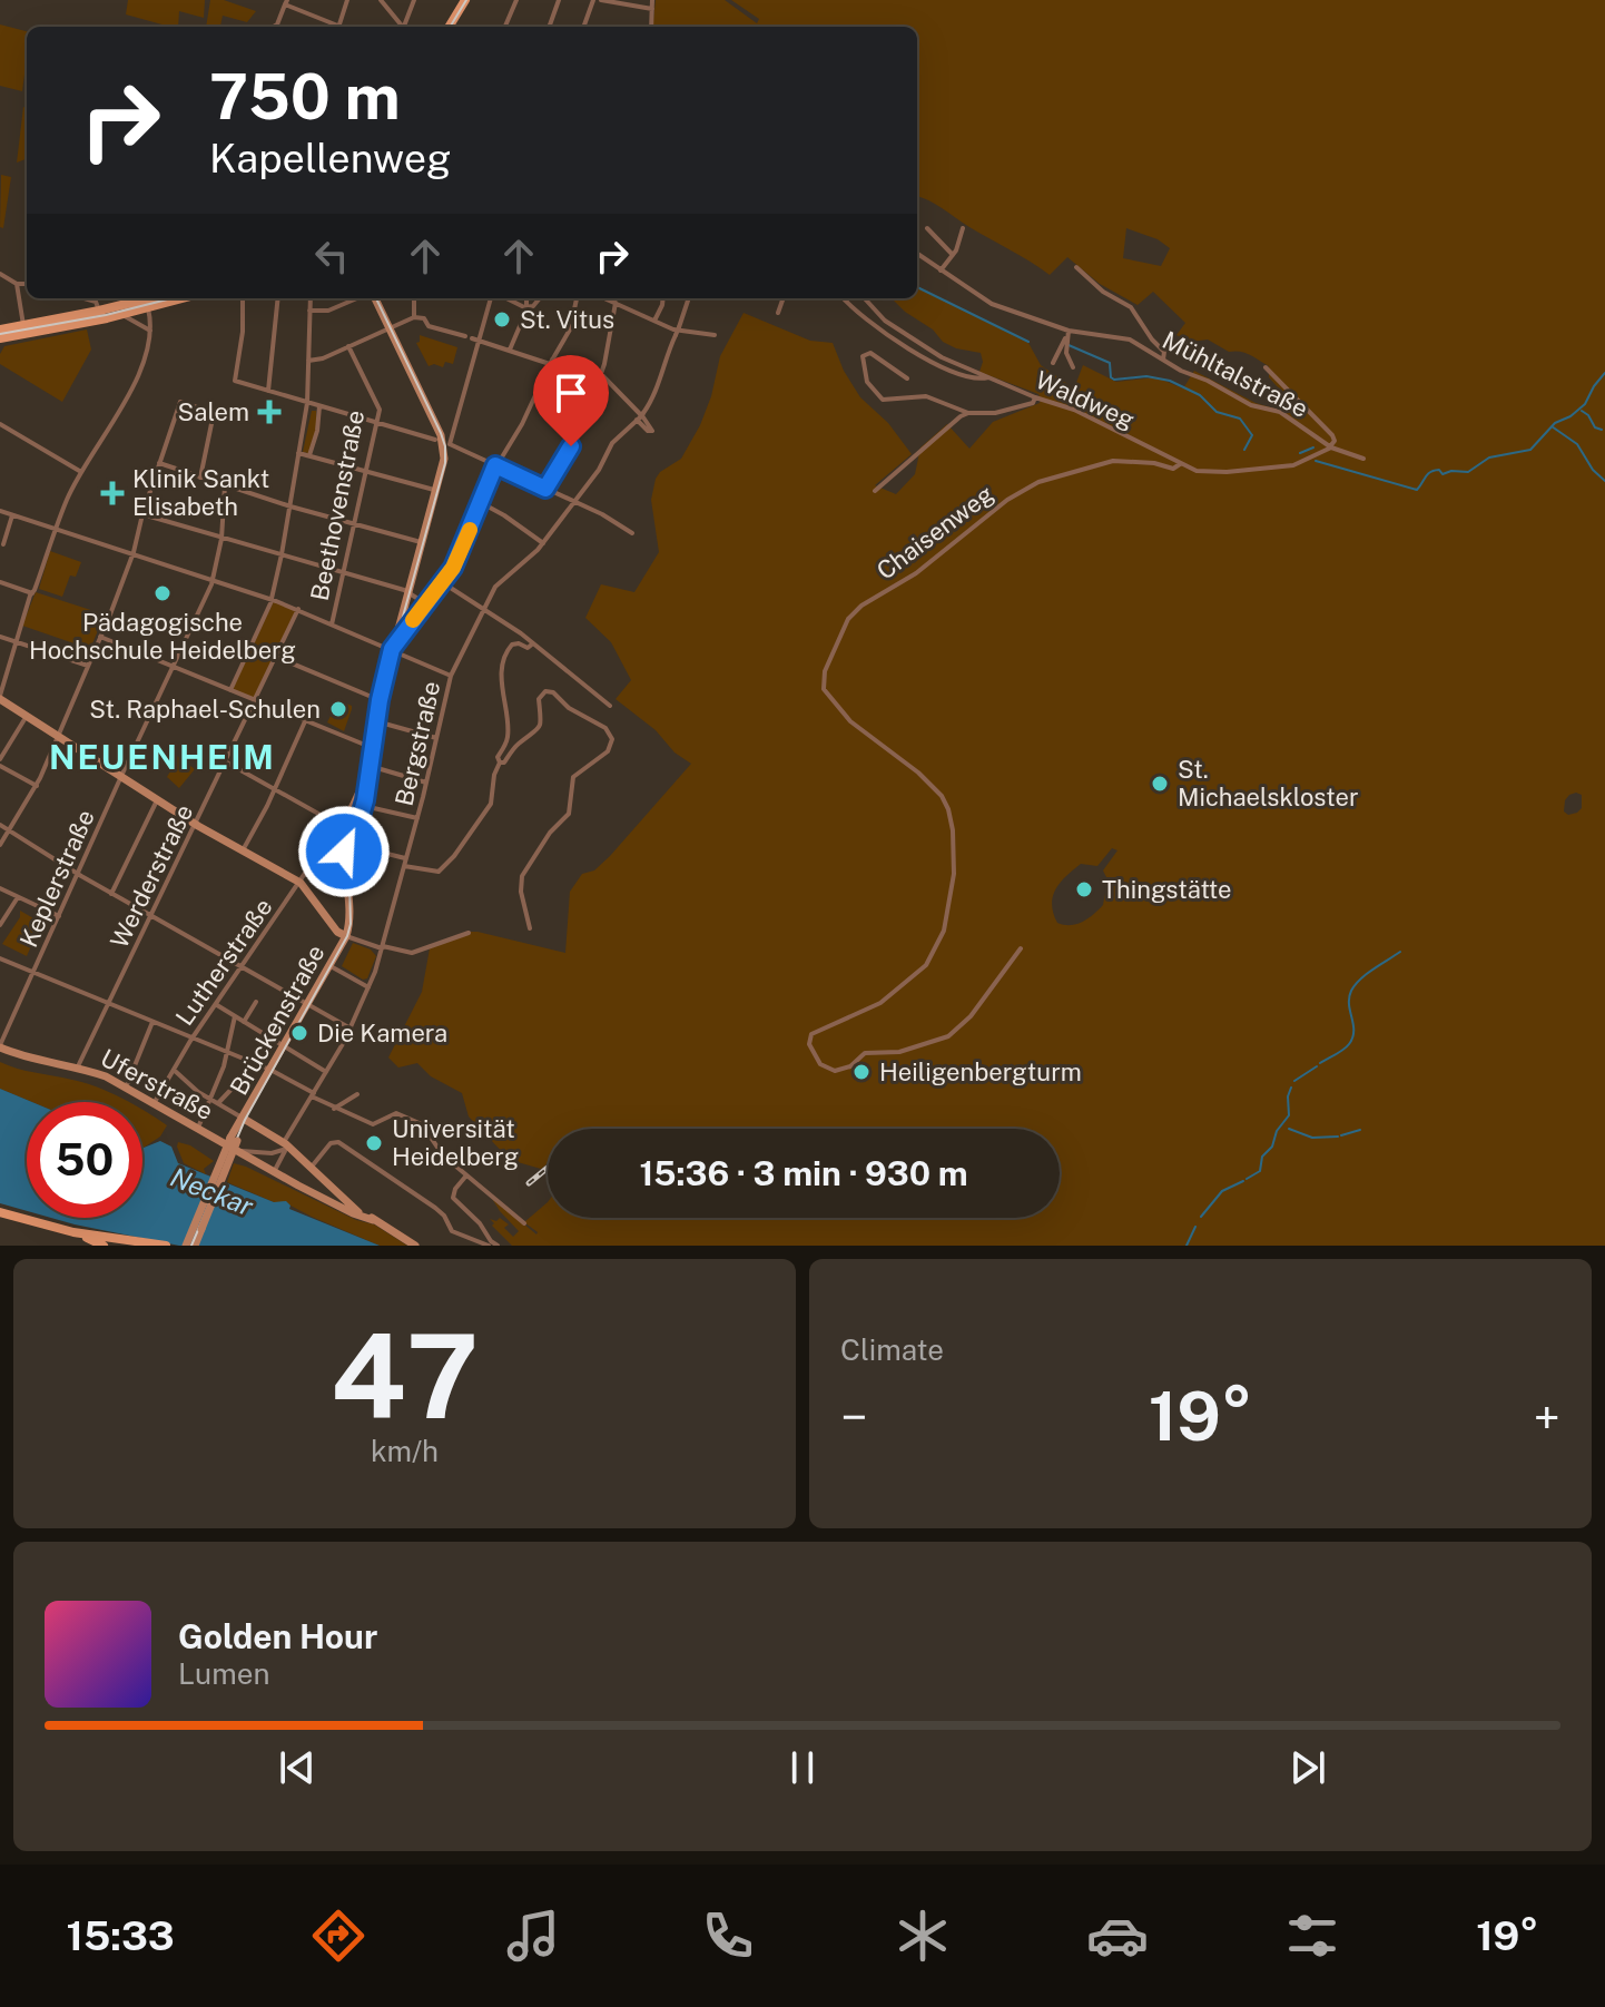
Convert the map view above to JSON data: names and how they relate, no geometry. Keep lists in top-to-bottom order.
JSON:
{
  "streets": {
    "main road": ["Brückenstraße", "Uferstraße"],
    "street": [
      "Mühltalstraße",
      "Waldweg",
      "Beethovenstraße",
      "Chaisenweg",
      "Bergstraße",
      "Werderstraße",
      "Keplerstraße",
      "Lutherstraße"
    ]
  },
  "crossings": [
    ["Mühltalstraße", "Waldweg"],
    ["Waldweg", "Chaisenweg"],
    ["Bergstraße", "Uferstraße"],
    ["Werderstraße", "Uferstraße"],
    ["Keplerstraße", "Uferstraße"],
    ["Lutherstraße", "Uferstraße"]
  ],
  "districts": ["NEUENHEIM"],
  "water": ["Neckar"],
  "places": {
    "other": [
      "St. Vitus",
      "Pädagogische Hochschule Heidelberg",
      "St. Raphael-Schulen",
      "St. Michaelskloster",
      "Thingstätte",
      "Die Kamera",
      "Heiligenbergturm",
      "Universität Heidelberg"
    ],
    "health": ["Salem", "Klinik Sankt Elisabeth"]
  },
  "page": {
    "turn": ["750 m", "Kapellenweg"],
    "limit": "50",
    "trip": "15:36 · 3 min · 930 m",
    "tile": [
      ["47", "km/h"],
      "Climate"
    ],
    "heat": ["−", "19°", "+"],
    "song": ["Golden Hour", "Lumen"],
    "tabs": ["15:33", "19°"]
  }
}
